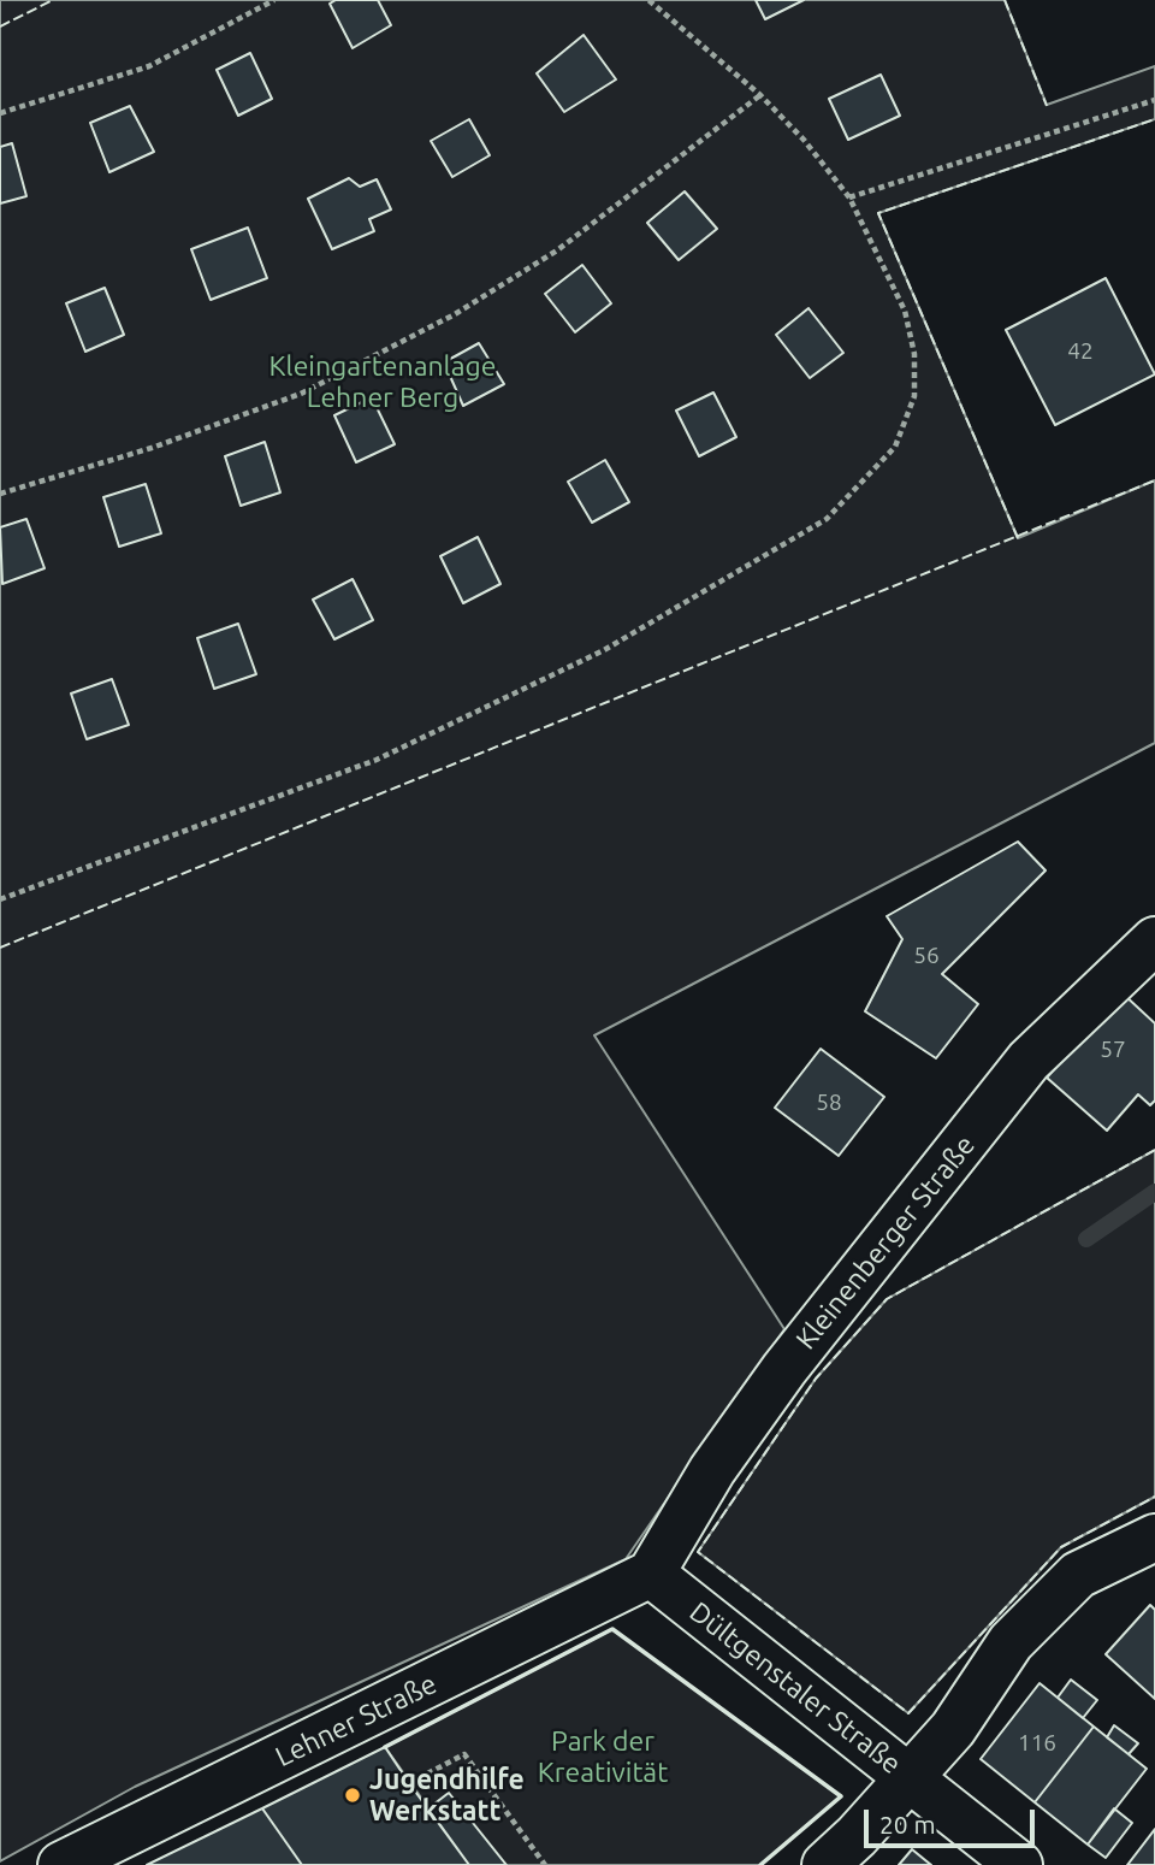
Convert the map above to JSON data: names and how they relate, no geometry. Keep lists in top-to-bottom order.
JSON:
{
  "streets": {
    "street": ["Kleinenberger Straße", "Dültgenstaler Straße", "Lehner Straße"]
  },
  "crossings": [
    ["Kleinenberger Straße", "Dültgenstaler Straße"],
    ["Kleinenberger Straße", "Lehner Straße"],
    ["Dültgenstaler Straße", "Lehner Straße"]
  ],
  "parks": ["Kleingartenanlage Lehner Berg", "Park der Kreativität"],
  "places": ["Jugendhilfe Werkstatt"],
  "house_numbers": [
    "42",
    "56",
    "57",
    "58",
    "116"
  ],
  "scale_bar": "20 m"
}
